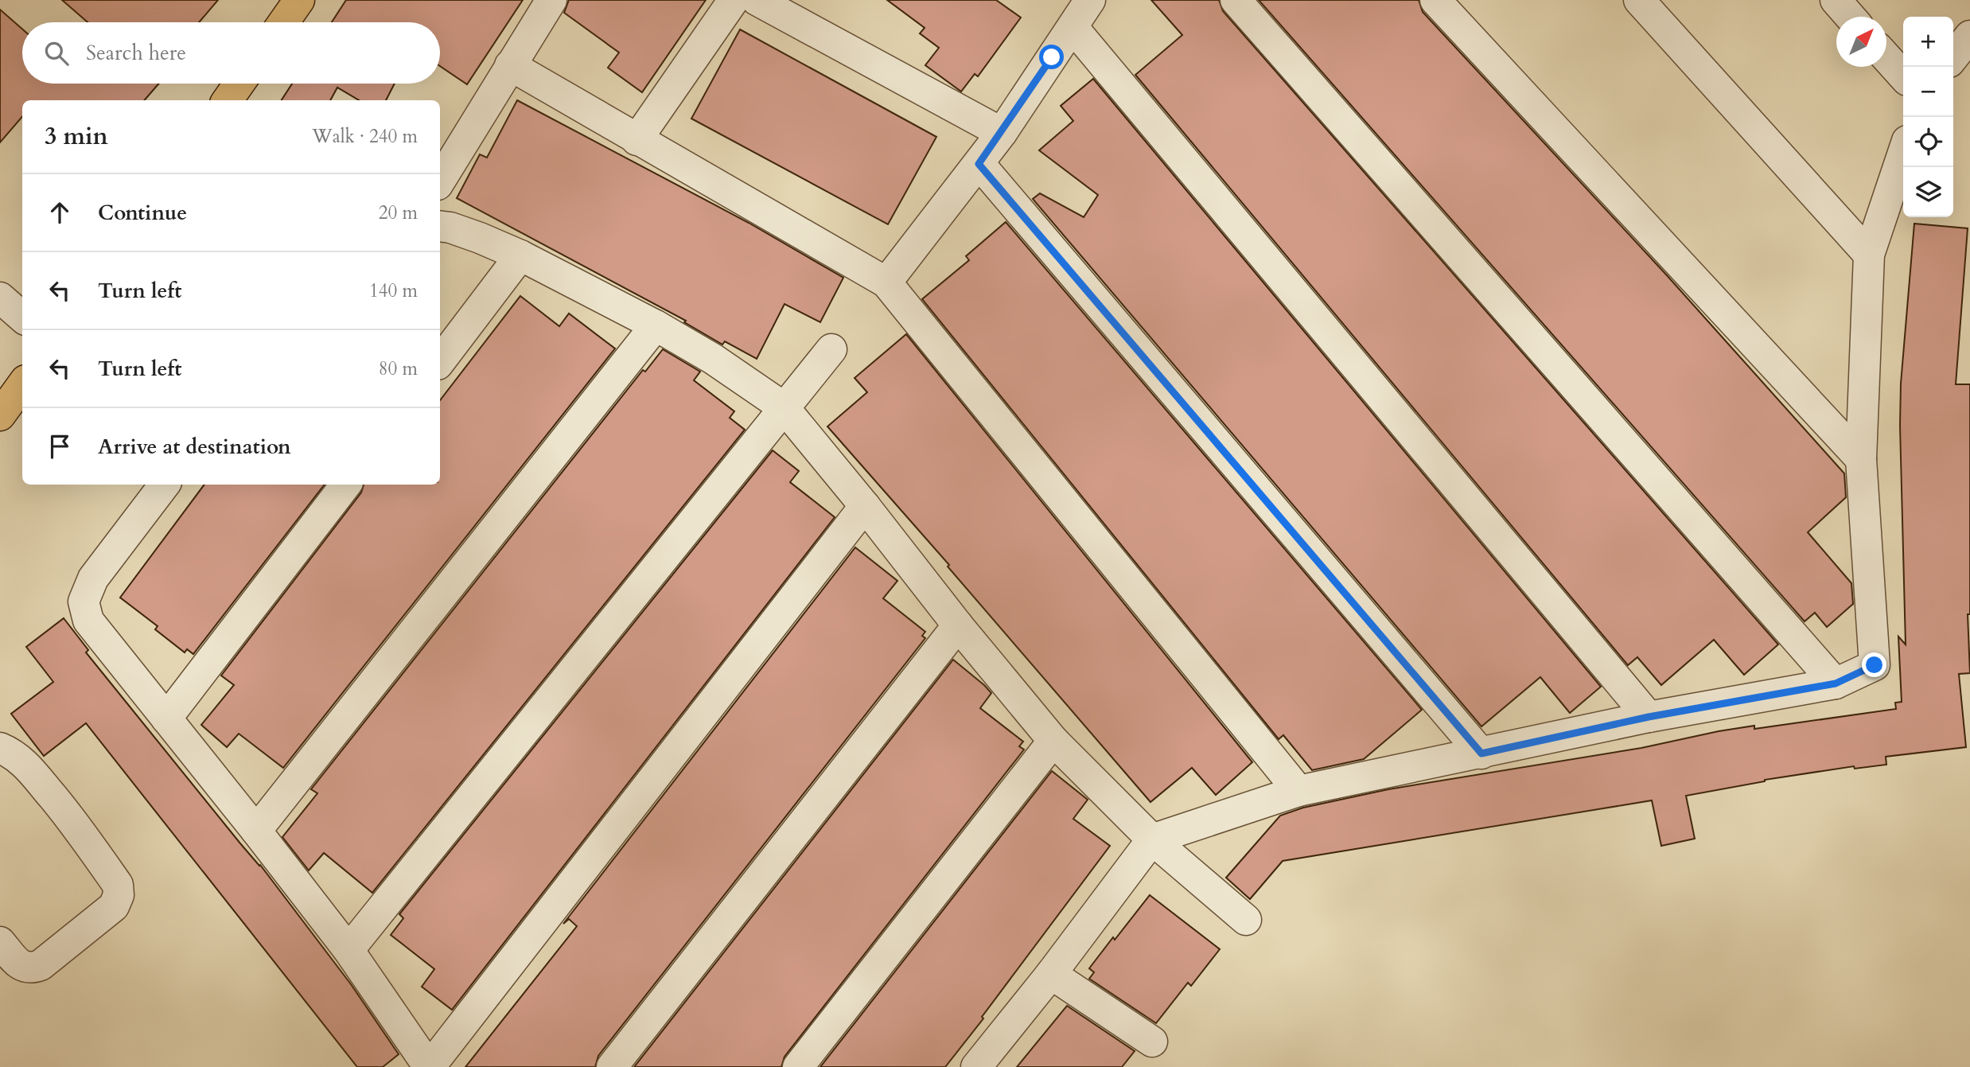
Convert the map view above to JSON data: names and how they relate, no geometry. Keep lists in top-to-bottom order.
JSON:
{
  "north": "top right",
  "page": {
    "map_buttons": ["+", "−"],
    "search": "Search here",
    "heading": ["3 min", "Walk · 240 m"],
    "list": [
      ["Continue", "20 m"],
      ["Turn left", "140 m"],
      ["Turn left", "80 m"],
      "Arrive at destination"
    ]
  }
}
